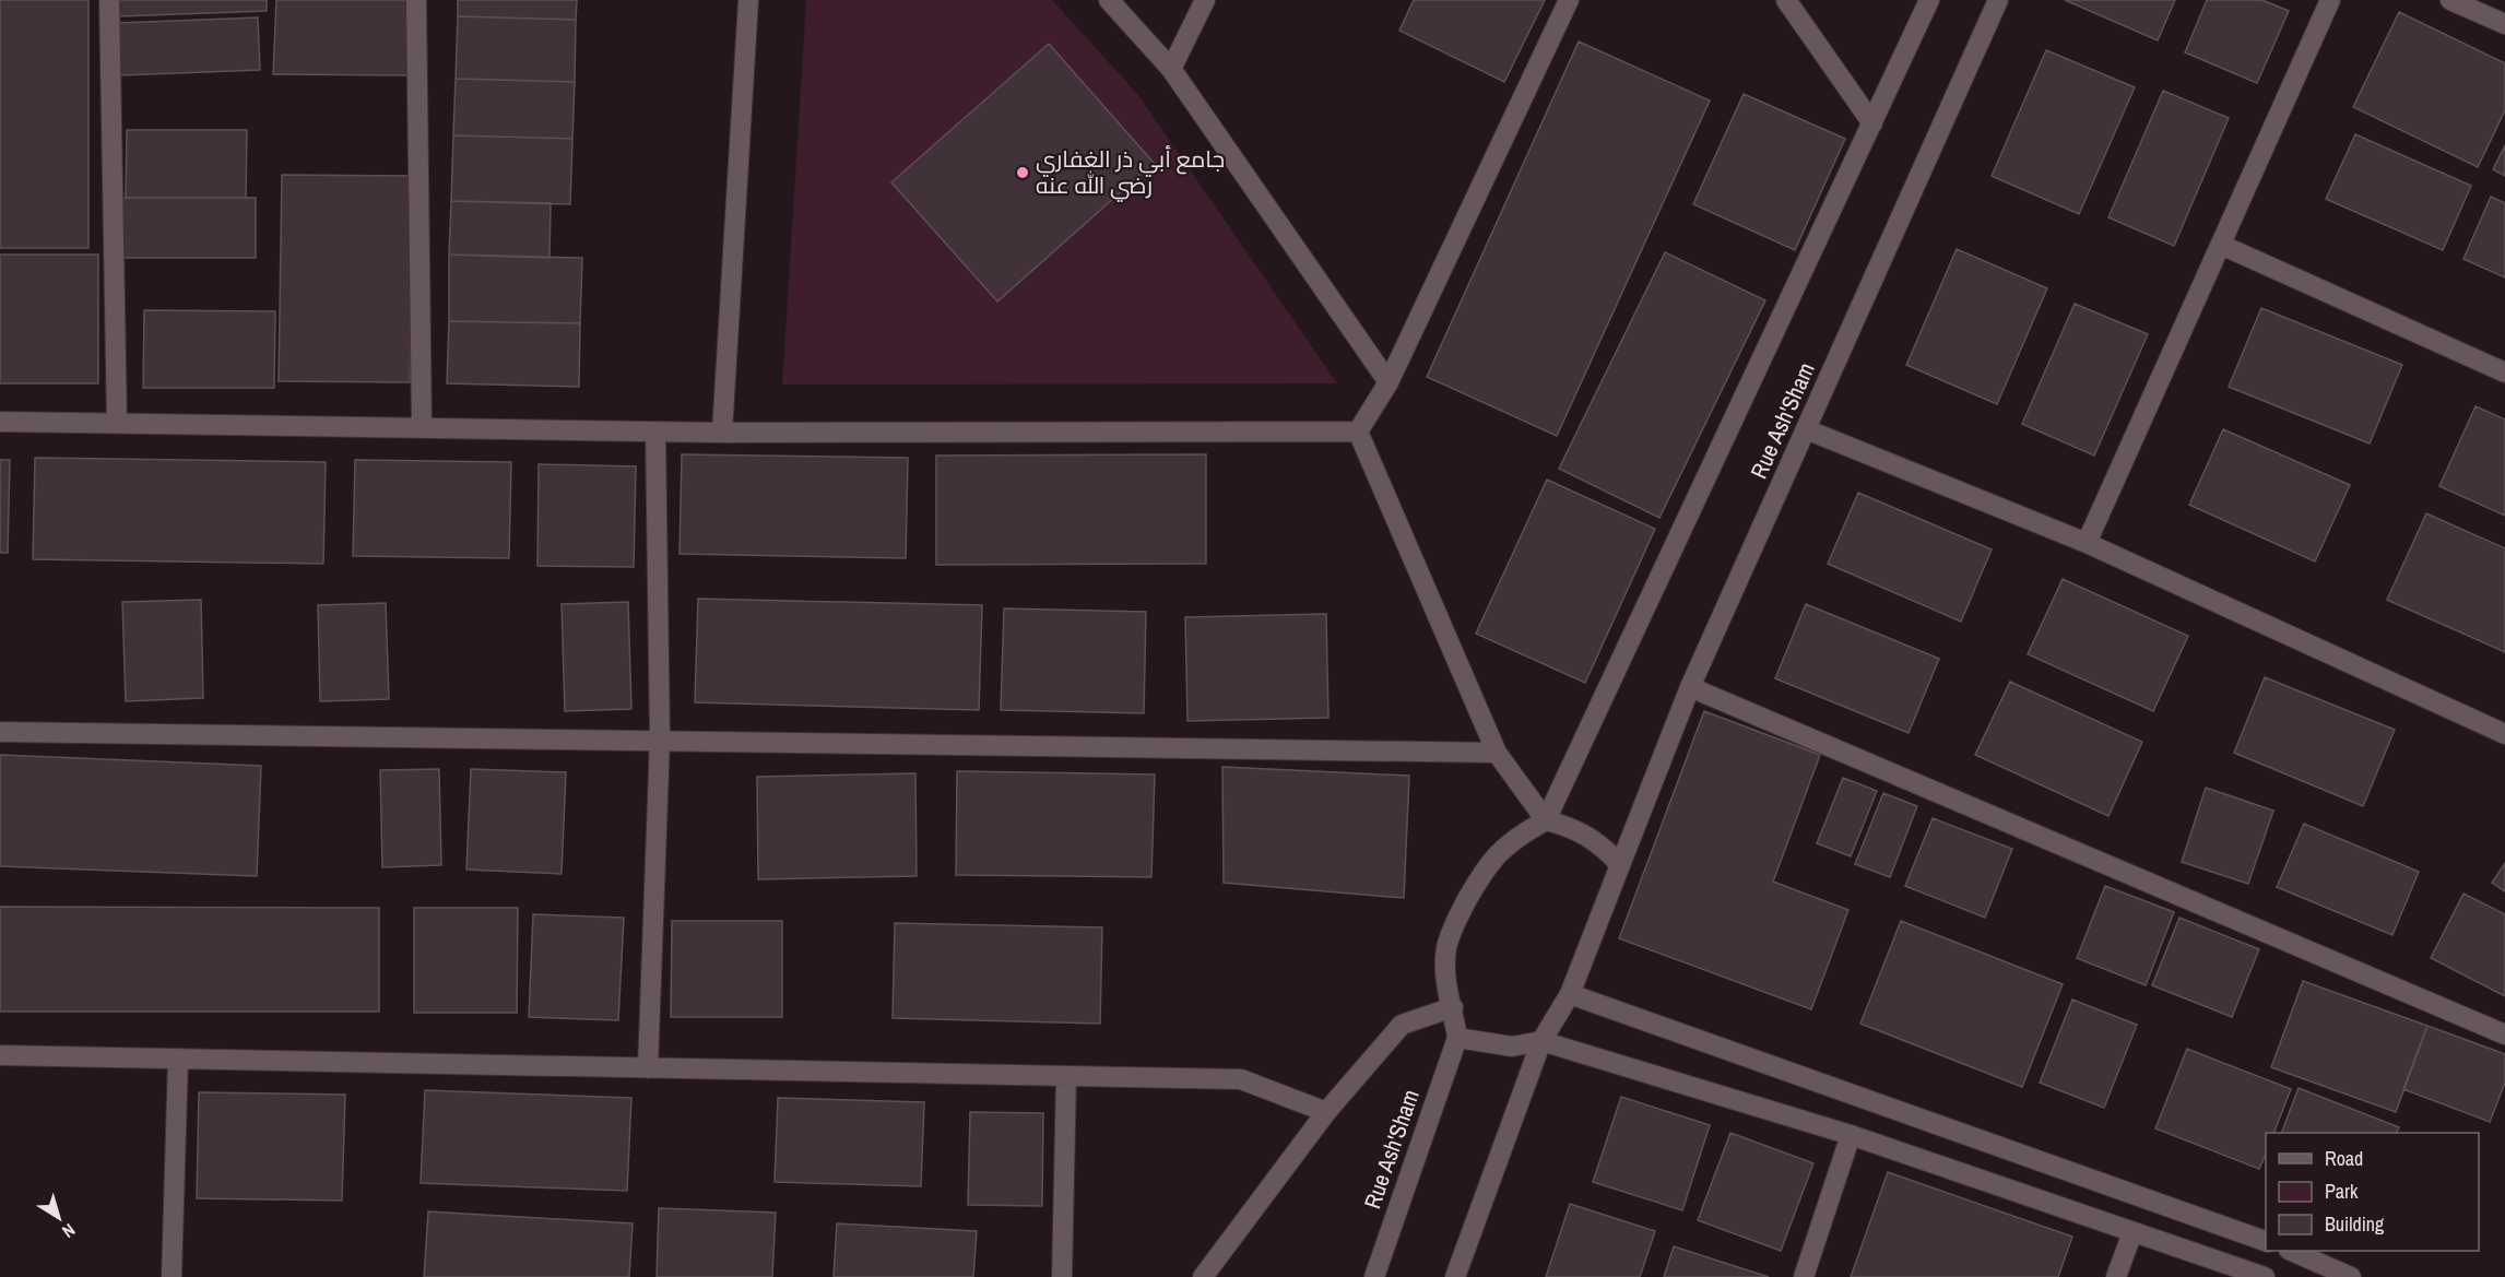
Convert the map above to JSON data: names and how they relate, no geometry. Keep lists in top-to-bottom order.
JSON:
{
  "streets": {
    "street": ["Rue Ash'Sham"]
  },
  "places": ["جامع أبي ذر الغفاري رضي الله عنه"],
  "legend": ["Road", "Park", "Building"],
  "north": "bottom right"
}
